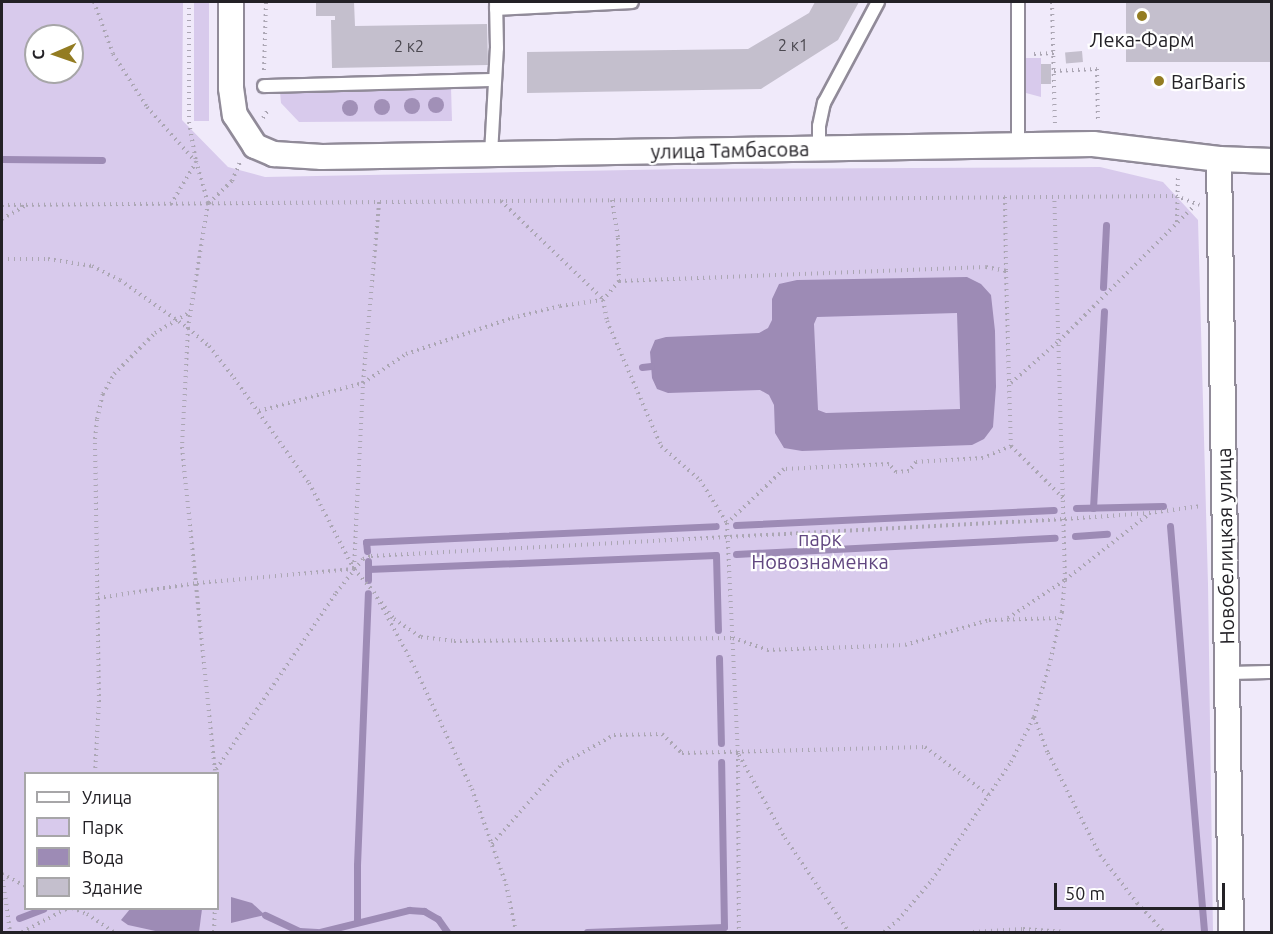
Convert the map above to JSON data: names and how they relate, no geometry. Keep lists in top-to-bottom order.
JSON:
{
  "streets": {
    "street": ["улица Тамбасова", "Новобелицкая улица"]
  },
  "crossings": [
    ["улица Тамбасова", "Новобелицкая улица"]
  ],
  "parks": ["парк Новознаменка"],
  "places": ["Лека-Фарм", "BarBaris"],
  "house_numbers": ["2 к1", "2 к2"],
  "legend": [
    "Улица",
    "Парк",
    "Вода",
    "Здание"
  ],
  "scale_bar": "50 m",
  "north": "left"
}
